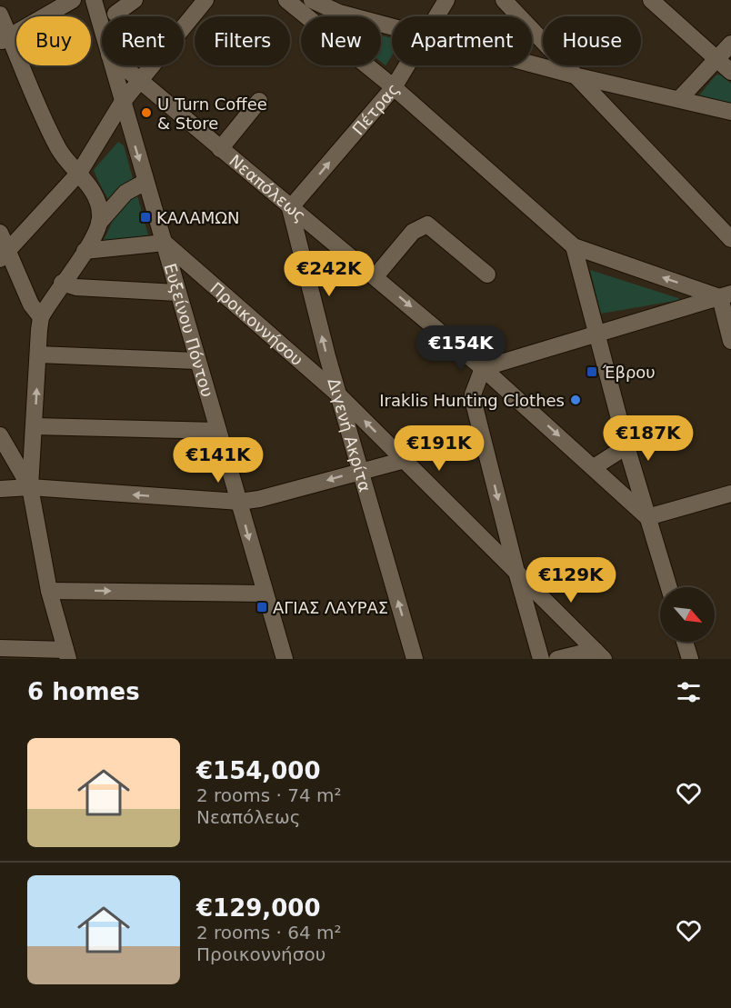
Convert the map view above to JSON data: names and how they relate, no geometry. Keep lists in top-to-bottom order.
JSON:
{
  "streets": {
    "street": [
      "Πέτρας",
      "Νεαπόλεως",
      "Προικοννήσου",
      "Ευξείνου Πόντου",
      "Διγενή Ακρίτα"
    ]
  },
  "crossings": [
    ["Πέτρας", "Νεαπόλεως"],
    ["Πέτρας", "Διγενή Ακρίτα"],
    ["Νεαπόλεως", "Διγενή Ακρίτα"],
    ["Προικοννήσου", "Ευξείνου Πόντου"],
    ["Προικοννήσου", "Διγενή Ακρίτα"]
  ],
  "one_way": ["Νεαπόλεως"],
  "places": {
    "other": ["U Turn Coffee & Store", "Iraklis Hunting Clothes"],
    "transit": ["ΚΑΛΑΜΩΝ", "Έβρου", "ΑΓΙΑΣ ΛΑΥΡΑΣ"]
  },
  "north": "bottom right",
  "page": {
    "chip": [
      "Buy",
      "Rent",
      "Filters",
      "New",
      "Apartment",
      "House"
    ],
    "price": [
      "€242K",
      "€154K",
      "€187K",
      "€191K",
      "€141K",
      "€129K"
    ],
    "heading": "6 homes",
    "list": [
      {
        "name": "€154,000",
        "note": "2 rooms · 74 m² · Νεαπόλεως"
      },
      {
        "name": "€129,000",
        "note": "2 rooms · 64 m² · Προικοννήσου"
      }
    ]
  }
}
